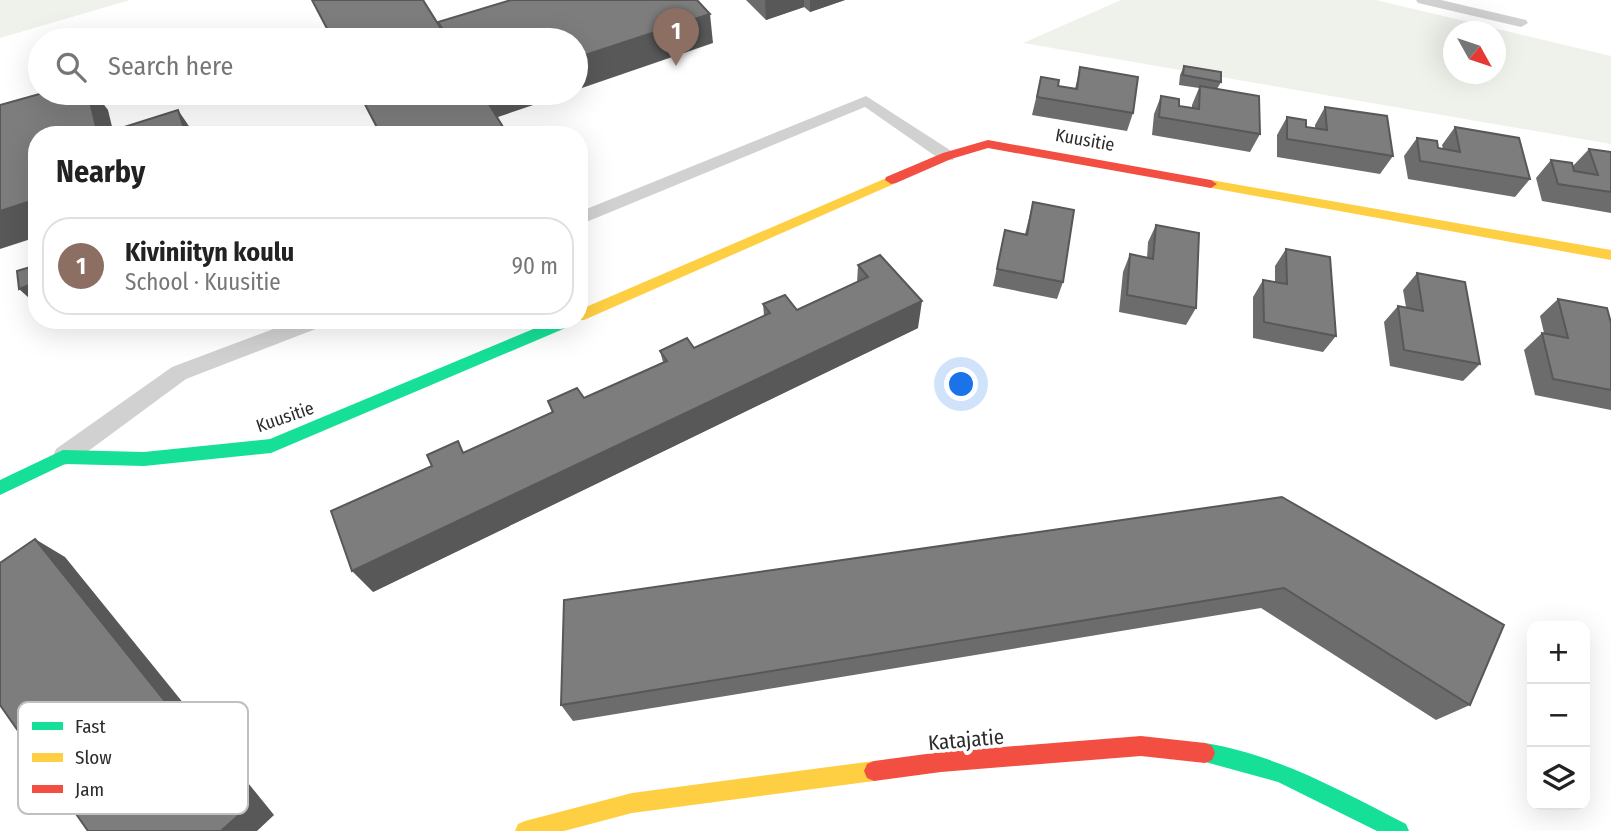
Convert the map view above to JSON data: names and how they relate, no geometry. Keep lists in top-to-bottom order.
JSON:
{
  "streets": {
    "street": ["Kuusitie", "Katajatie"]
  },
  "legend": ["Fast", "Slow", "Jam"],
  "north": "bottom right",
  "page": {
    "pins": "1",
    "search": "Search here",
    "heading": "Nearby",
    "list": [
      {
        "mark": "1",
        "name": "Kiviniityn koulu",
        "note": "School · Kuusitie",
        "value": "90 m"
      }
    ],
    "map_buttons": ["+", "−"]
  }
}
